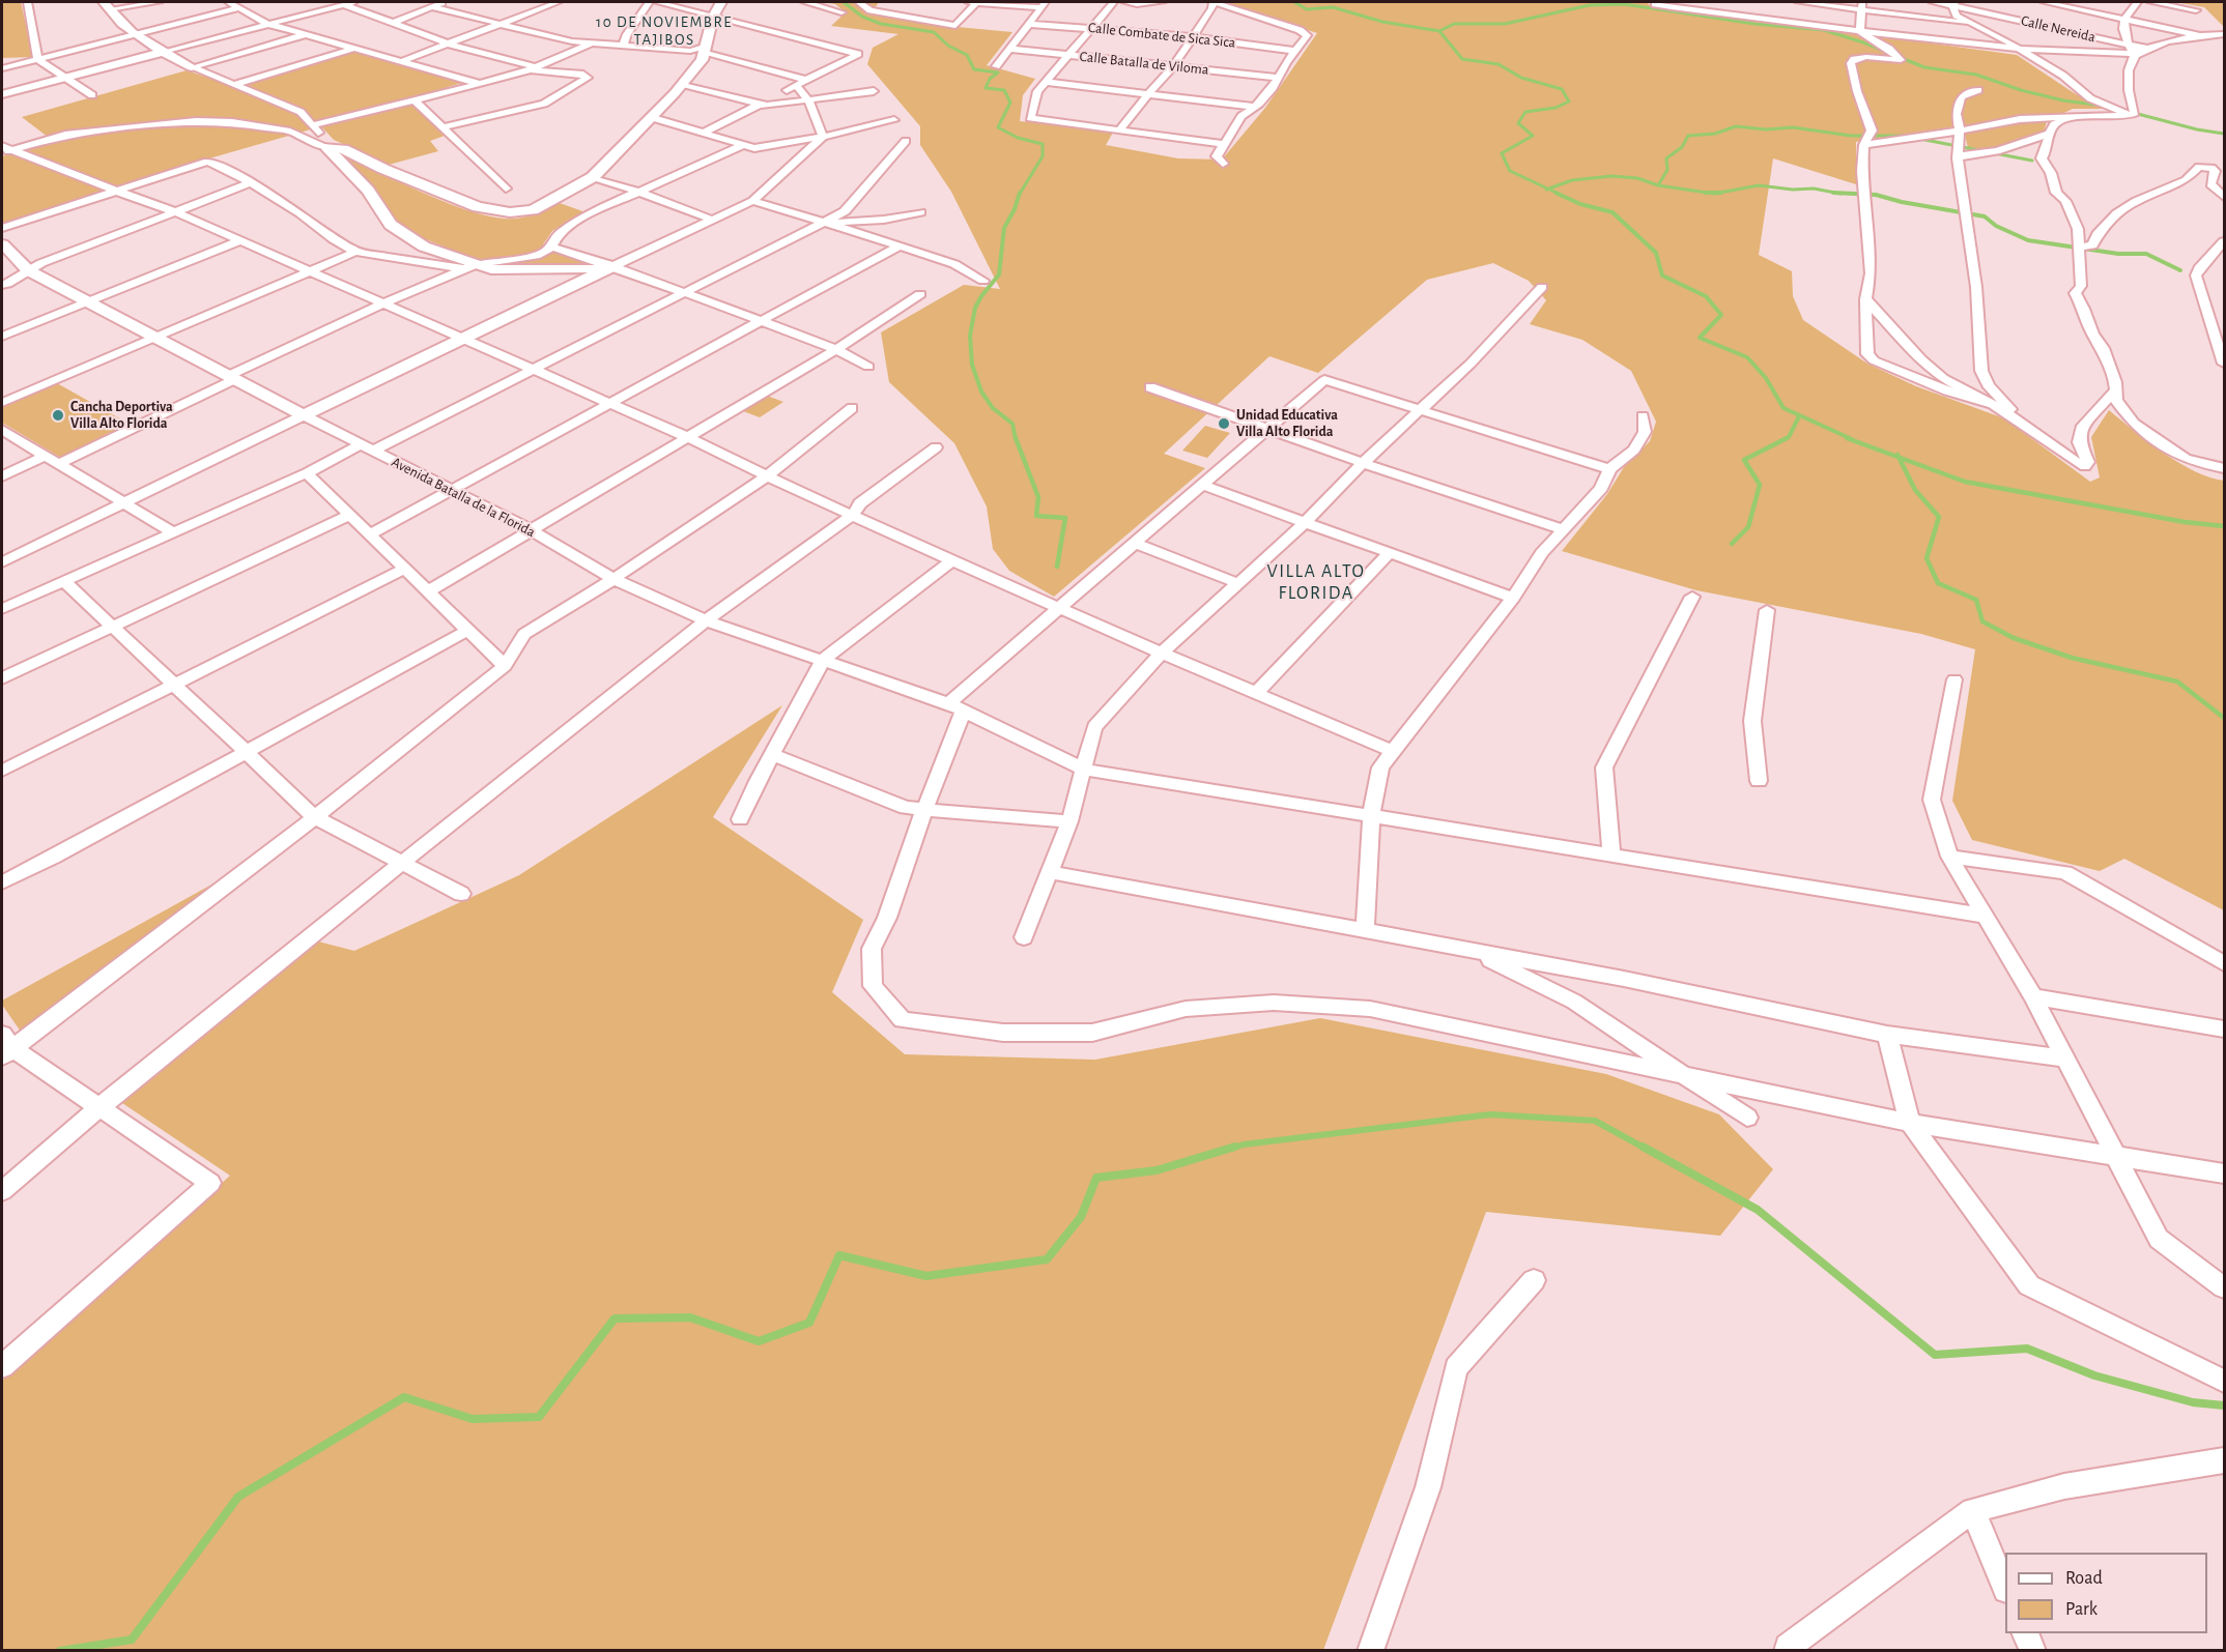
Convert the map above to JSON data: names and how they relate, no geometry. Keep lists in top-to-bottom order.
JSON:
{
  "streets": {
    "street": [
      "Calle Nereida",
      "Calle Combate de Sica Sica",
      "Calle Batalla de Viloma",
      "Avenida Batalla de la Florida"
    ]
  },
  "districts": ["10 DE NOVIEMBRE TAJIBOS", "VILLA ALTO FLORIDA"],
  "places": ["Cancha Deportiva Villa Alto Florida", "Unidad Educativa Villa Alto Florida"],
  "legend": ["Road", "Park"]
}
